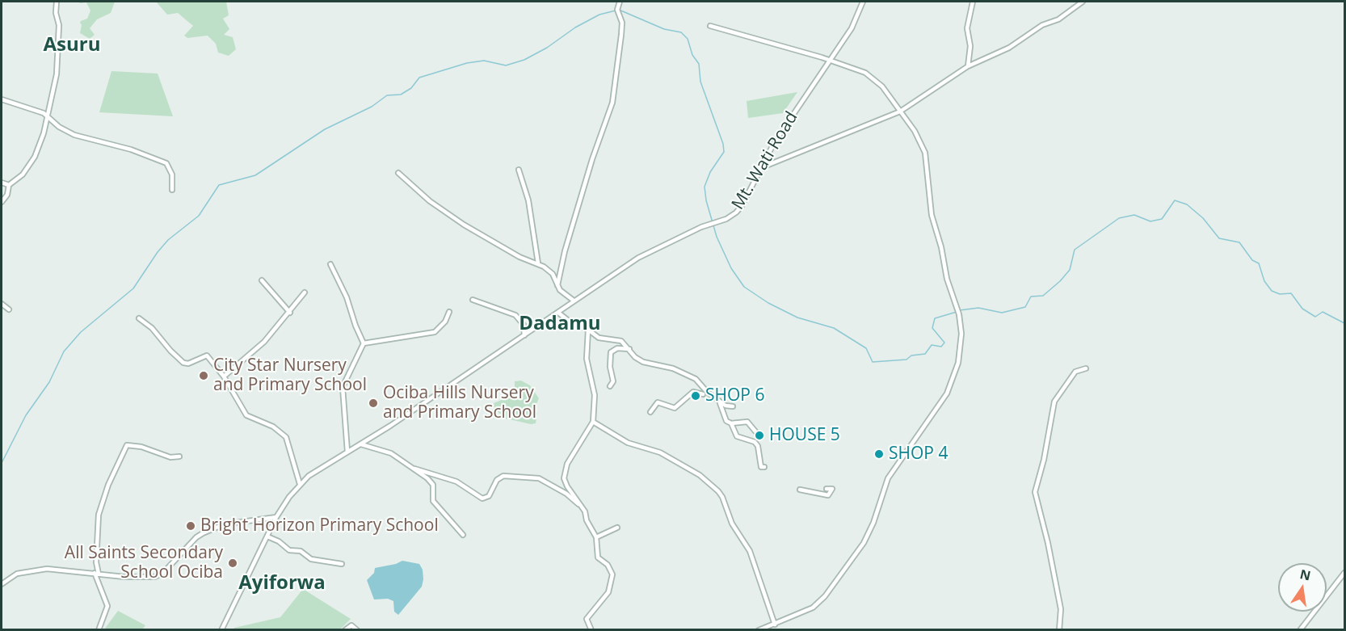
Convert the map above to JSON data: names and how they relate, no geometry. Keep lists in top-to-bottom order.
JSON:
{
  "streets": {
    "street": ["Mt. Wati Road"]
  },
  "districts": ["Asuru", "Dadamu", "Ayiforwa"],
  "places": [
    "City Star Nursery and Primary School",
    "SHOP 6",
    "Ociba Hills Nursery and Primary School",
    "HOUSE 5",
    "SHOP 4",
    "Bright Horizon Primary School",
    "All Saints Secondary School Ociba"
  ],
  "north": "top"
}
